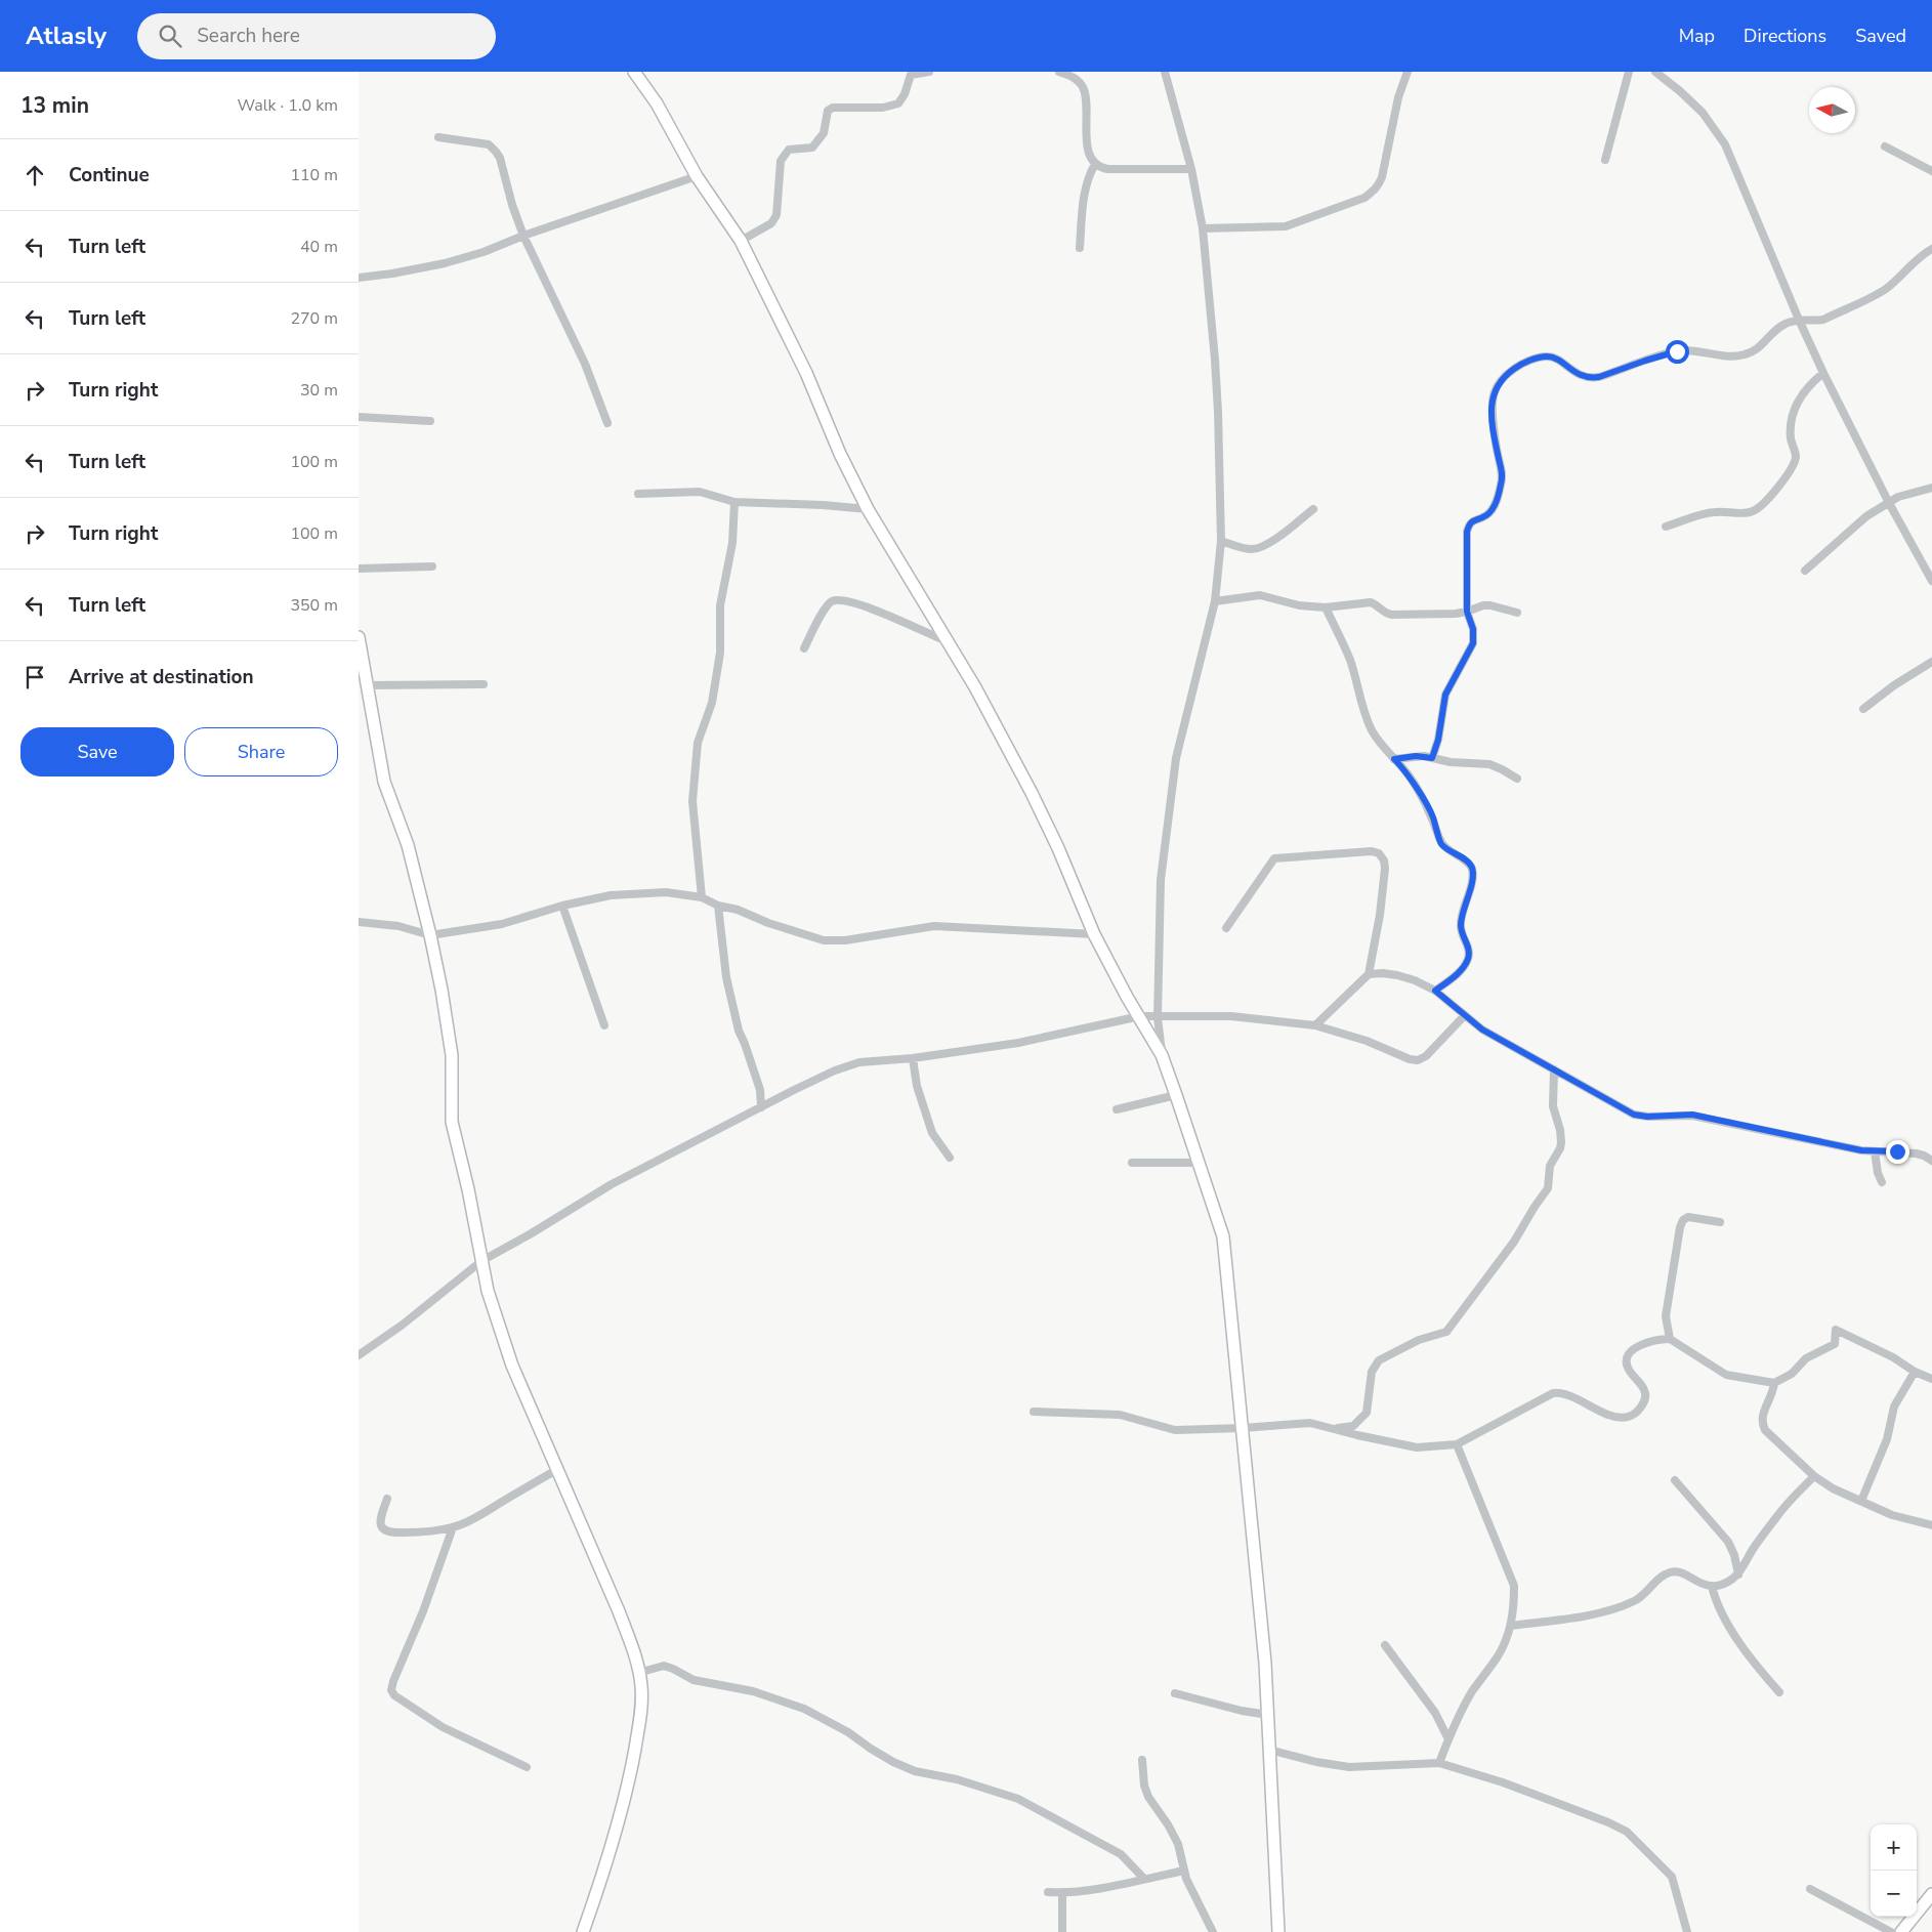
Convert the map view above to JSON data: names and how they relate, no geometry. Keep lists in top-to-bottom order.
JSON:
{
  "north": "left",
  "page": {
    "header": "Atlasly",
    "search": "Search here",
    "nav": ["Map", "Directions", "Saved"],
    "heading": ["13 min", "Walk · 1.0 km"],
    "list": [
      ["Continue", "110 m"],
      ["Turn left", "40 m"],
      ["Turn left", "270 m"],
      ["Turn right", "30 m"],
      ["Turn left", "100 m"],
      ["Turn right", "100 m"],
      ["Turn left", "350 m"],
      "Arrive at destination"
    ],
    "buttons": ["Save", "Share"],
    "map_buttons": ["+", "−"]
  }
}
